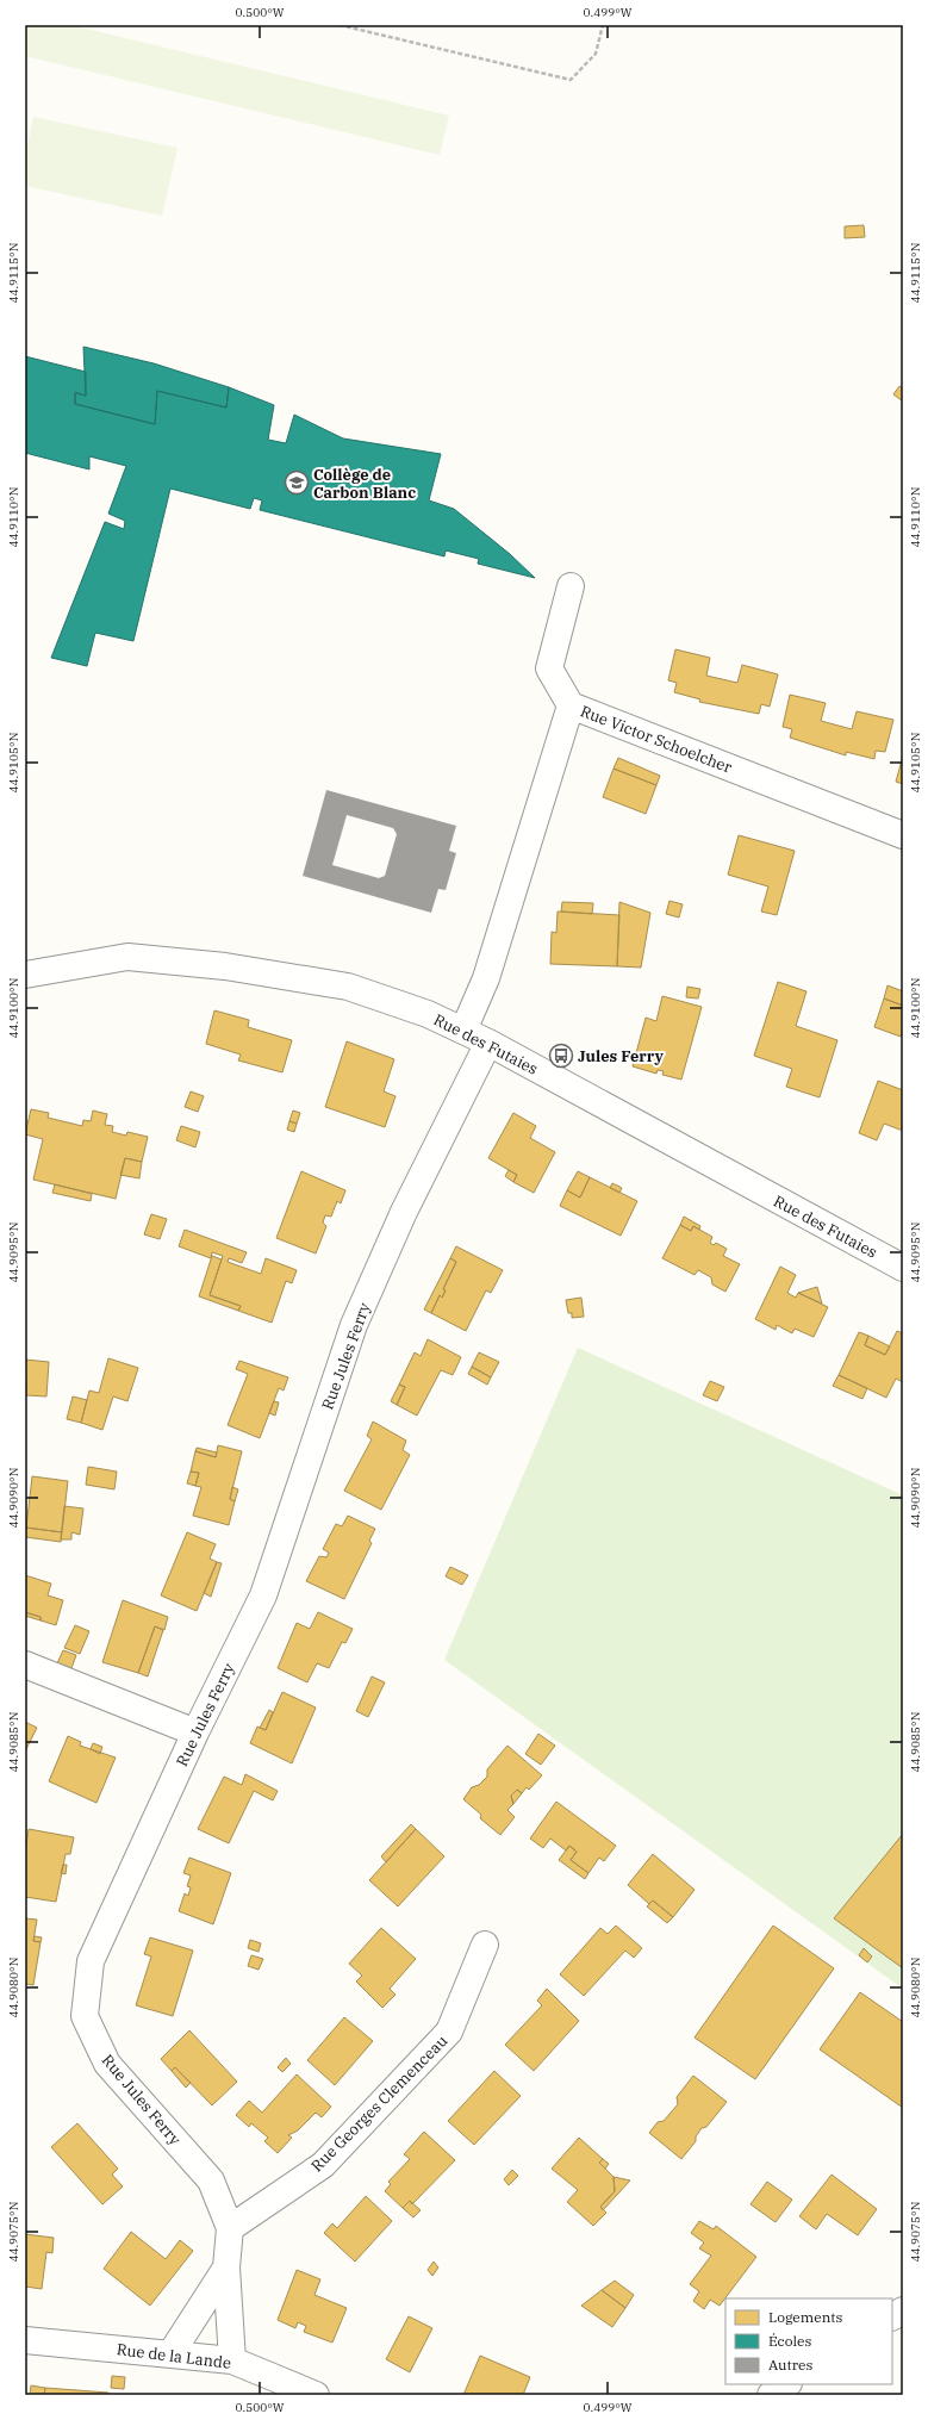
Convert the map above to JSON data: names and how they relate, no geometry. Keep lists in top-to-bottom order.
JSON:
{
  "streets": {
    "street": [
      "Rue Victor Schoelcher",
      "Rue des Futaies",
      "Rue Jules Ferry",
      "Rue Georges Clemenceau",
      "Rue de la Lande"
    ]
  },
  "crossings": [
    ["Rue Victor Schoelcher", "Rue des Futaies"],
    ["Rue des Futaies", "Rue Jules Ferry"],
    ["Rue Jules Ferry", "Rue Georges Clemenceau"],
    ["Rue Jules Ferry", "Rue de la Lande"]
  ],
  "places": {
    "school or university": ["Collège de Carbon Blanc"],
    "bus stop": ["Jules Ferry"]
  },
  "legend": ["Logements", "Écoles", "Autres"],
  "coordinates": [
    "0.500°W",
    "0.499°W",
    "44.9115°N",
    "44.9110°N",
    "44.9105°N",
    "44.9100°N",
    "44.9095°N",
    "44.9090°N",
    "44.9085°N",
    "44.9080°N",
    "44.9075°N"
  ]
}
